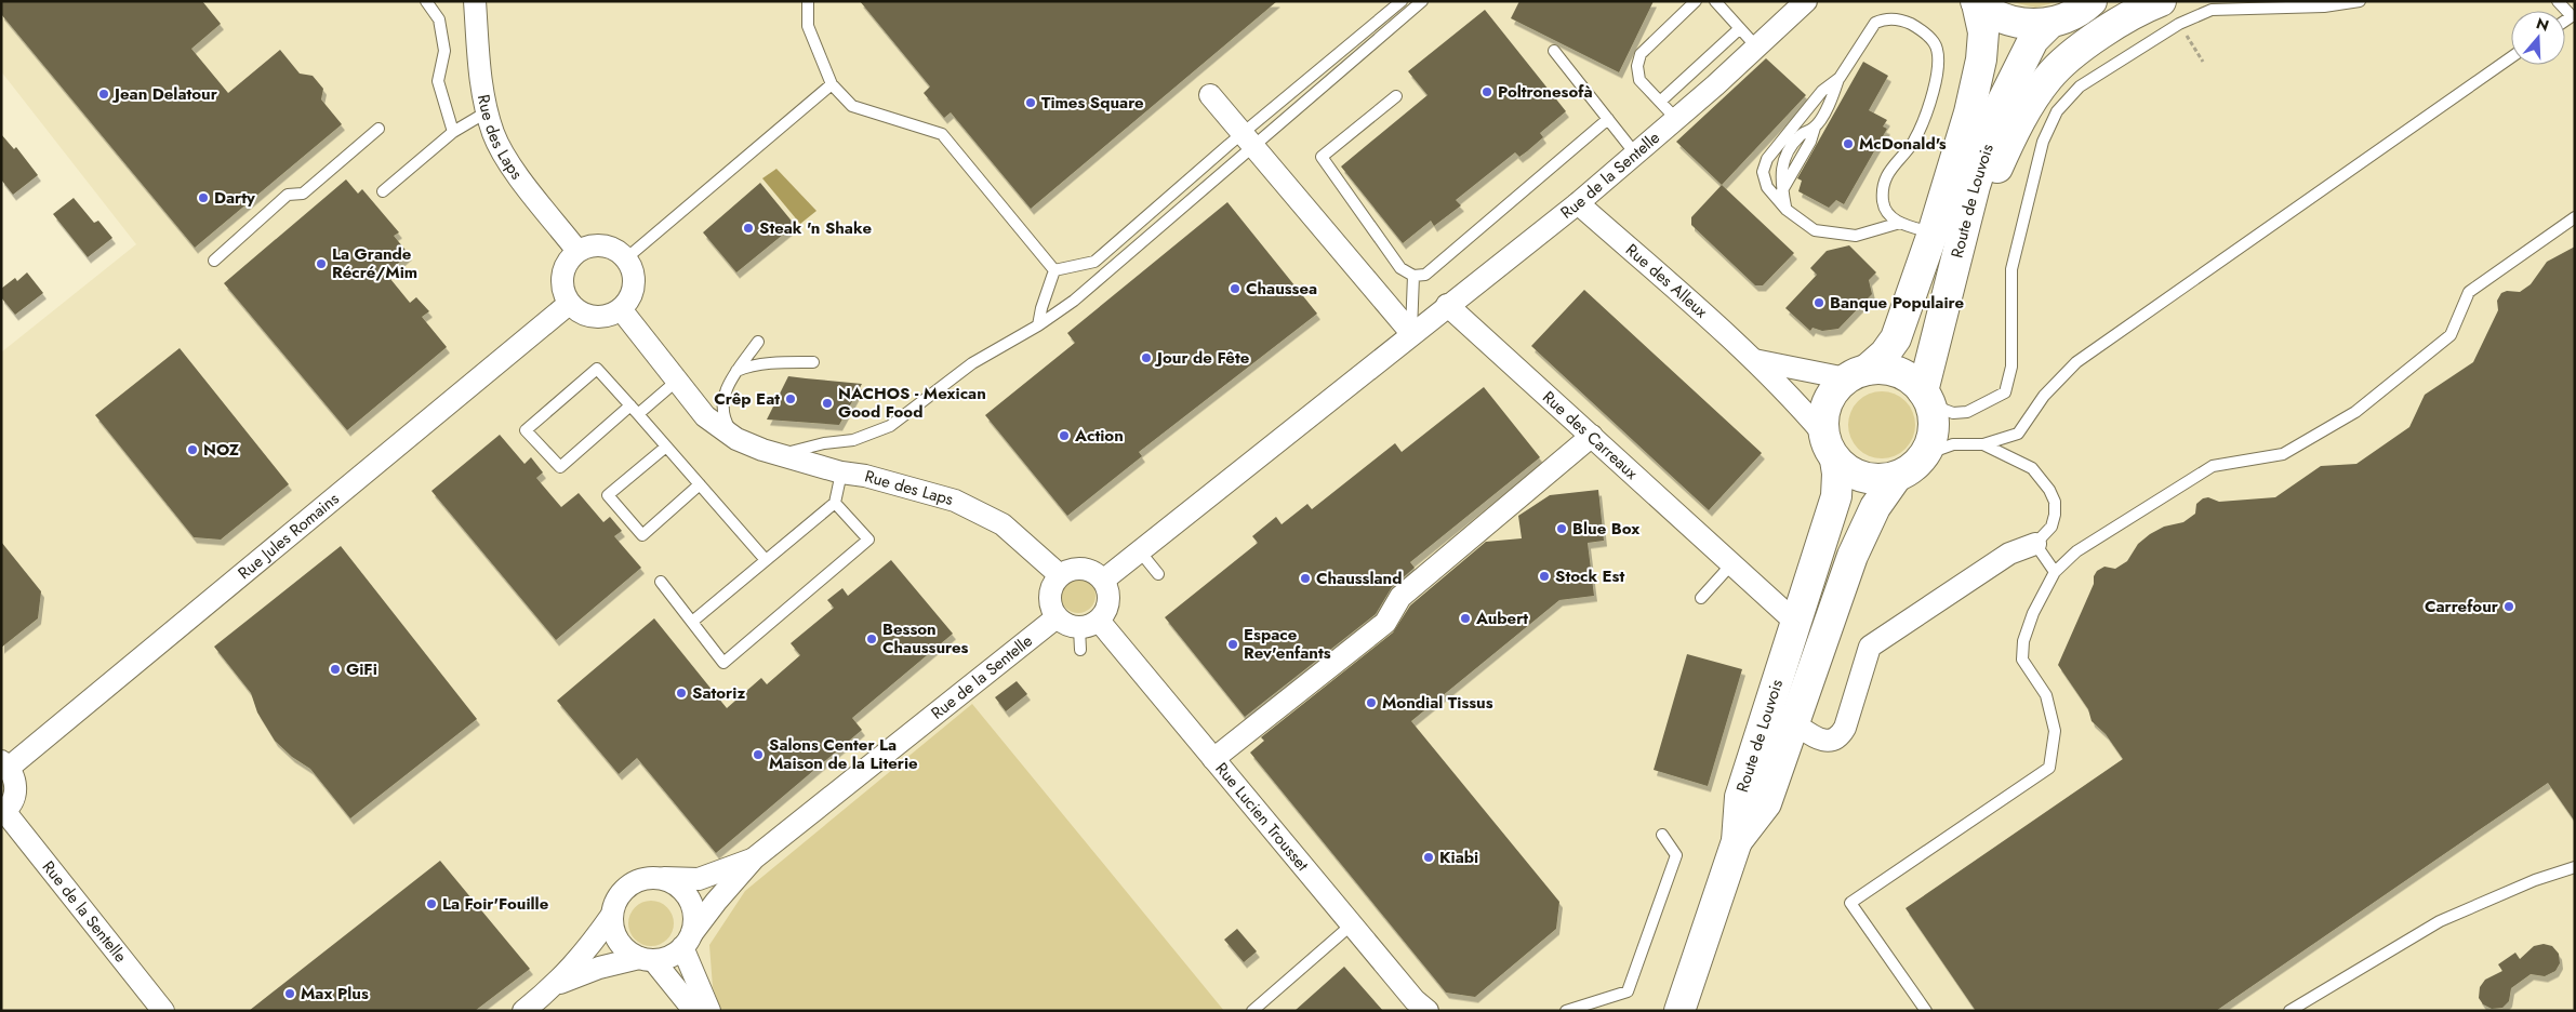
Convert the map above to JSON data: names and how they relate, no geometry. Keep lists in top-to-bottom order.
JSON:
{
  "streets": {
    "main road": ["Route de Louvois"],
    "street": [
      "Rue des Laps",
      "Rue de la Sentelle",
      "Rue des Alleux",
      "Rue des Carreaux",
      "Rue Jules Romains",
      "Rue Lucien Trousset"
    ]
  },
  "crossings": [
    ["Rue des Laps", "Rue de la Sentelle"],
    ["Rue des Laps", "Rue Jules Romains"],
    ["Rue des Laps", "Rue Lucien Trousset"],
    ["Rue de la Sentelle", "Rue des Alleux"],
    ["Rue de la Sentelle", "Rue des Carreaux"],
    ["Rue de la Sentelle", "Rue Lucien Trousset"],
    ["Route de Louvois", "Rue des Alleux"],
    ["Route de Louvois", "Rue des Carreaux"]
  ],
  "places": [
    "Poltronesofà",
    "Jean Delatour",
    "Times Square",
    "McDonald's",
    "Darty",
    "Steak 'n Shake",
    "La Grande Récré/Mim",
    "Chaussea",
    "Banque Populaire",
    "Jour de Fête",
    "Crêp Eat",
    "NACHOS - Mexican Good Food",
    "Action",
    "NOZ",
    "Blue Box",
    "Stock Est",
    "Chaussland",
    "Carrefour",
    "Aubert",
    "Besson Chaussures",
    "Espace Rev'enfants",
    "GiFi",
    "Satoriz",
    "Mondial Tissus",
    "Salons Center La Maison de la Literie",
    "Kiabi",
    "La Foir'Fouille",
    "Max Plus"
  ],
  "north": "top"
}
